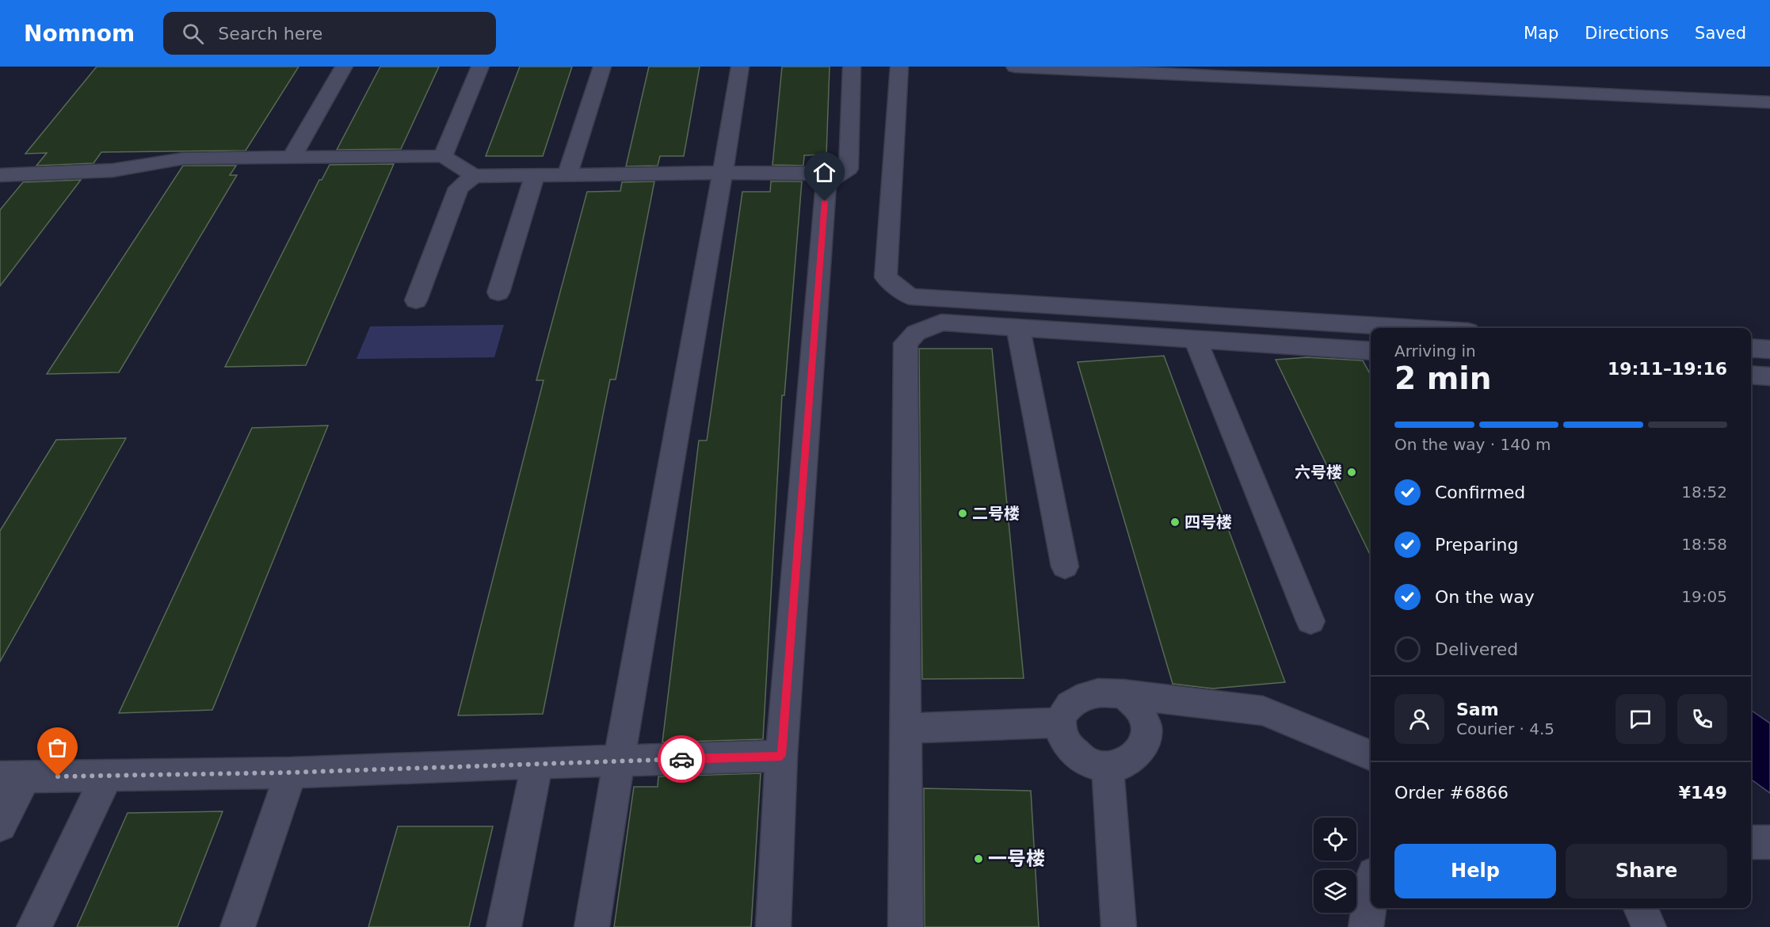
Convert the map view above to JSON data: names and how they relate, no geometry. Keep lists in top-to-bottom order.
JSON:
{
  "places": [
    "六号楼",
    "二号楼",
    "四号楼",
    "一号楼"
  ],
  "page": {
    "header": "Nomnom",
    "search": "Search here",
    "nav": ["Map", "Directions", "Saved"],
    "heading": ["2 min", "Arriving in", "19:11–19:16"],
    "panel": [
      "Sam",
      "Courier · 4.5",
      "Order #6866",
      "¥149"
    ],
    "bar": "On the way · 140 m",
    "list": [
      ["Confirmed", "18:52"],
      ["Preparing", "18:58"],
      ["On the way", "19:05"],
      "Delivered"
    ],
    "buttons": ["Help", "Share"]
  }
}
